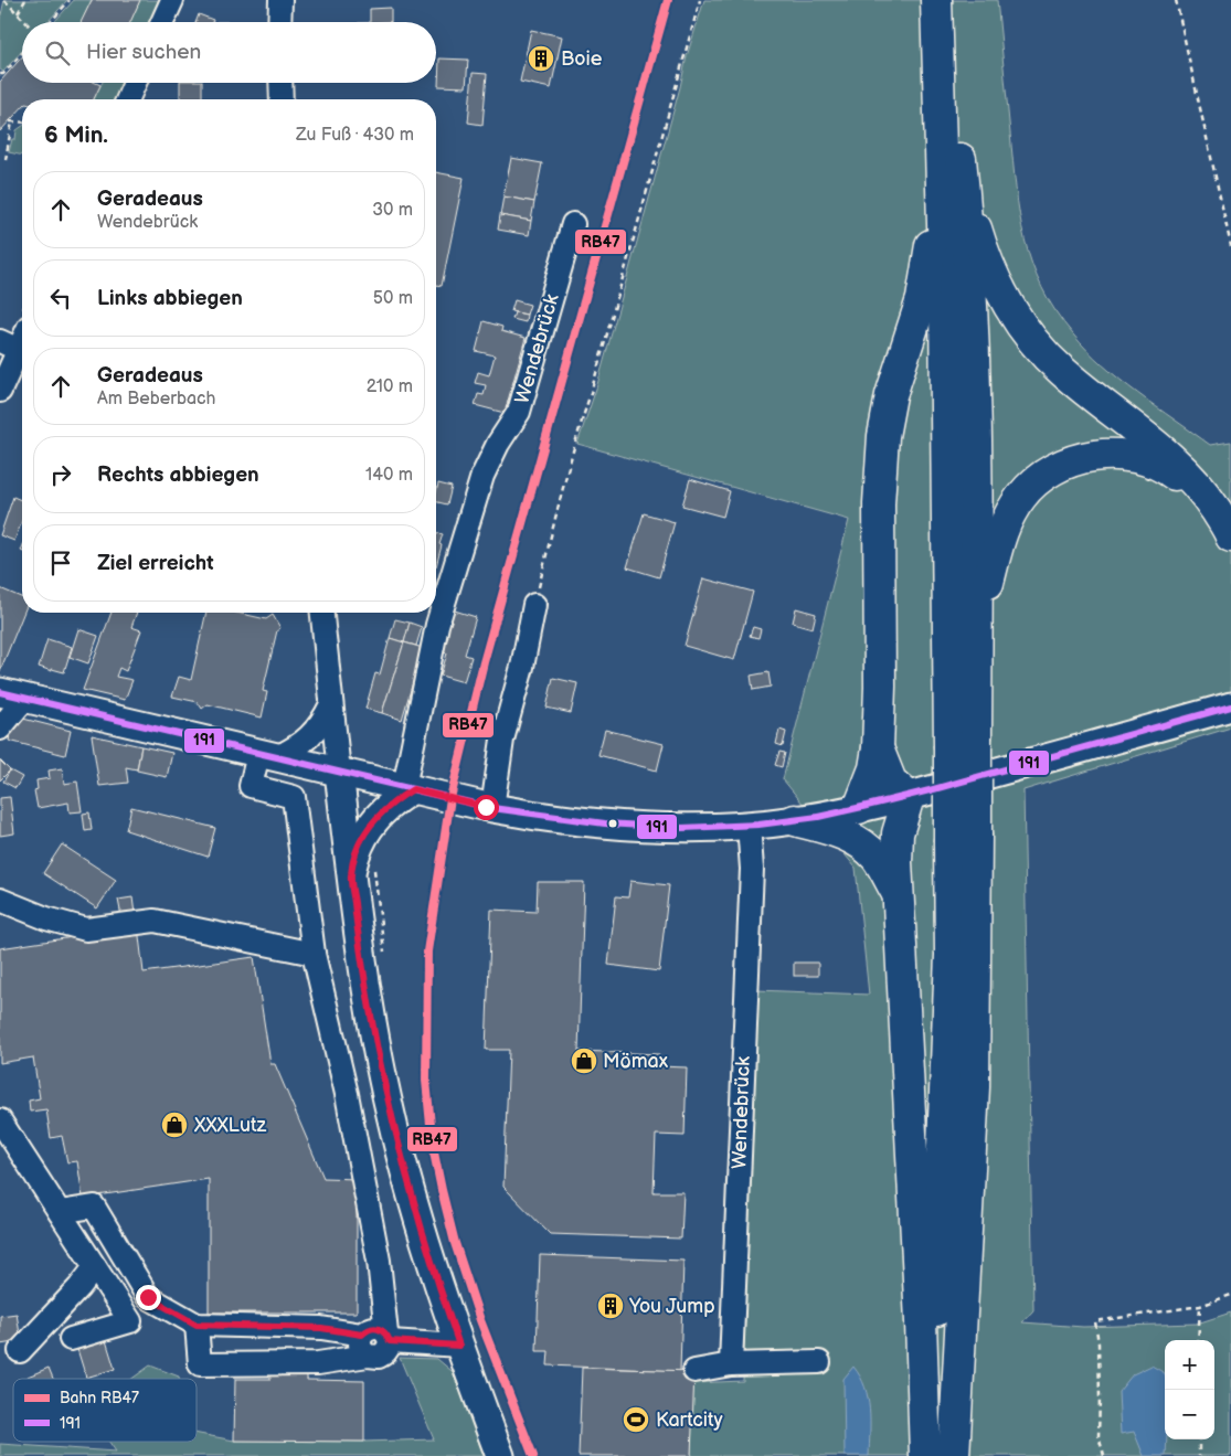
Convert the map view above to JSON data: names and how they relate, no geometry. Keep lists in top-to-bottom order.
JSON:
{
  "streets": {
    "street": ["Wendebrück"]
  },
  "places": {
    "building": ["Boie", "You Jump"],
    "shop": ["Mömax", "XXXLutz"],
    "sports": ["Kartcity"]
  },
  "lines": ["rail line RB47", "transit line 191"],
  "legend": ["Bahn RB47", "191"],
  "page": {
    "search": "Hier suchen",
    "heading": ["6 Min.", "Zu Fuß · 430 m"],
    "list": [
      ["Geradeaus", "Wendebrück", "30 m"],
      ["Links abbiegen", "50 m"],
      ["Geradeaus", "Am Beberbach", "210 m"],
      ["Rechts abbiegen", "140 m"],
      "Ziel erreicht"
    ],
    "map_buttons": ["+", "−"]
  }
}
